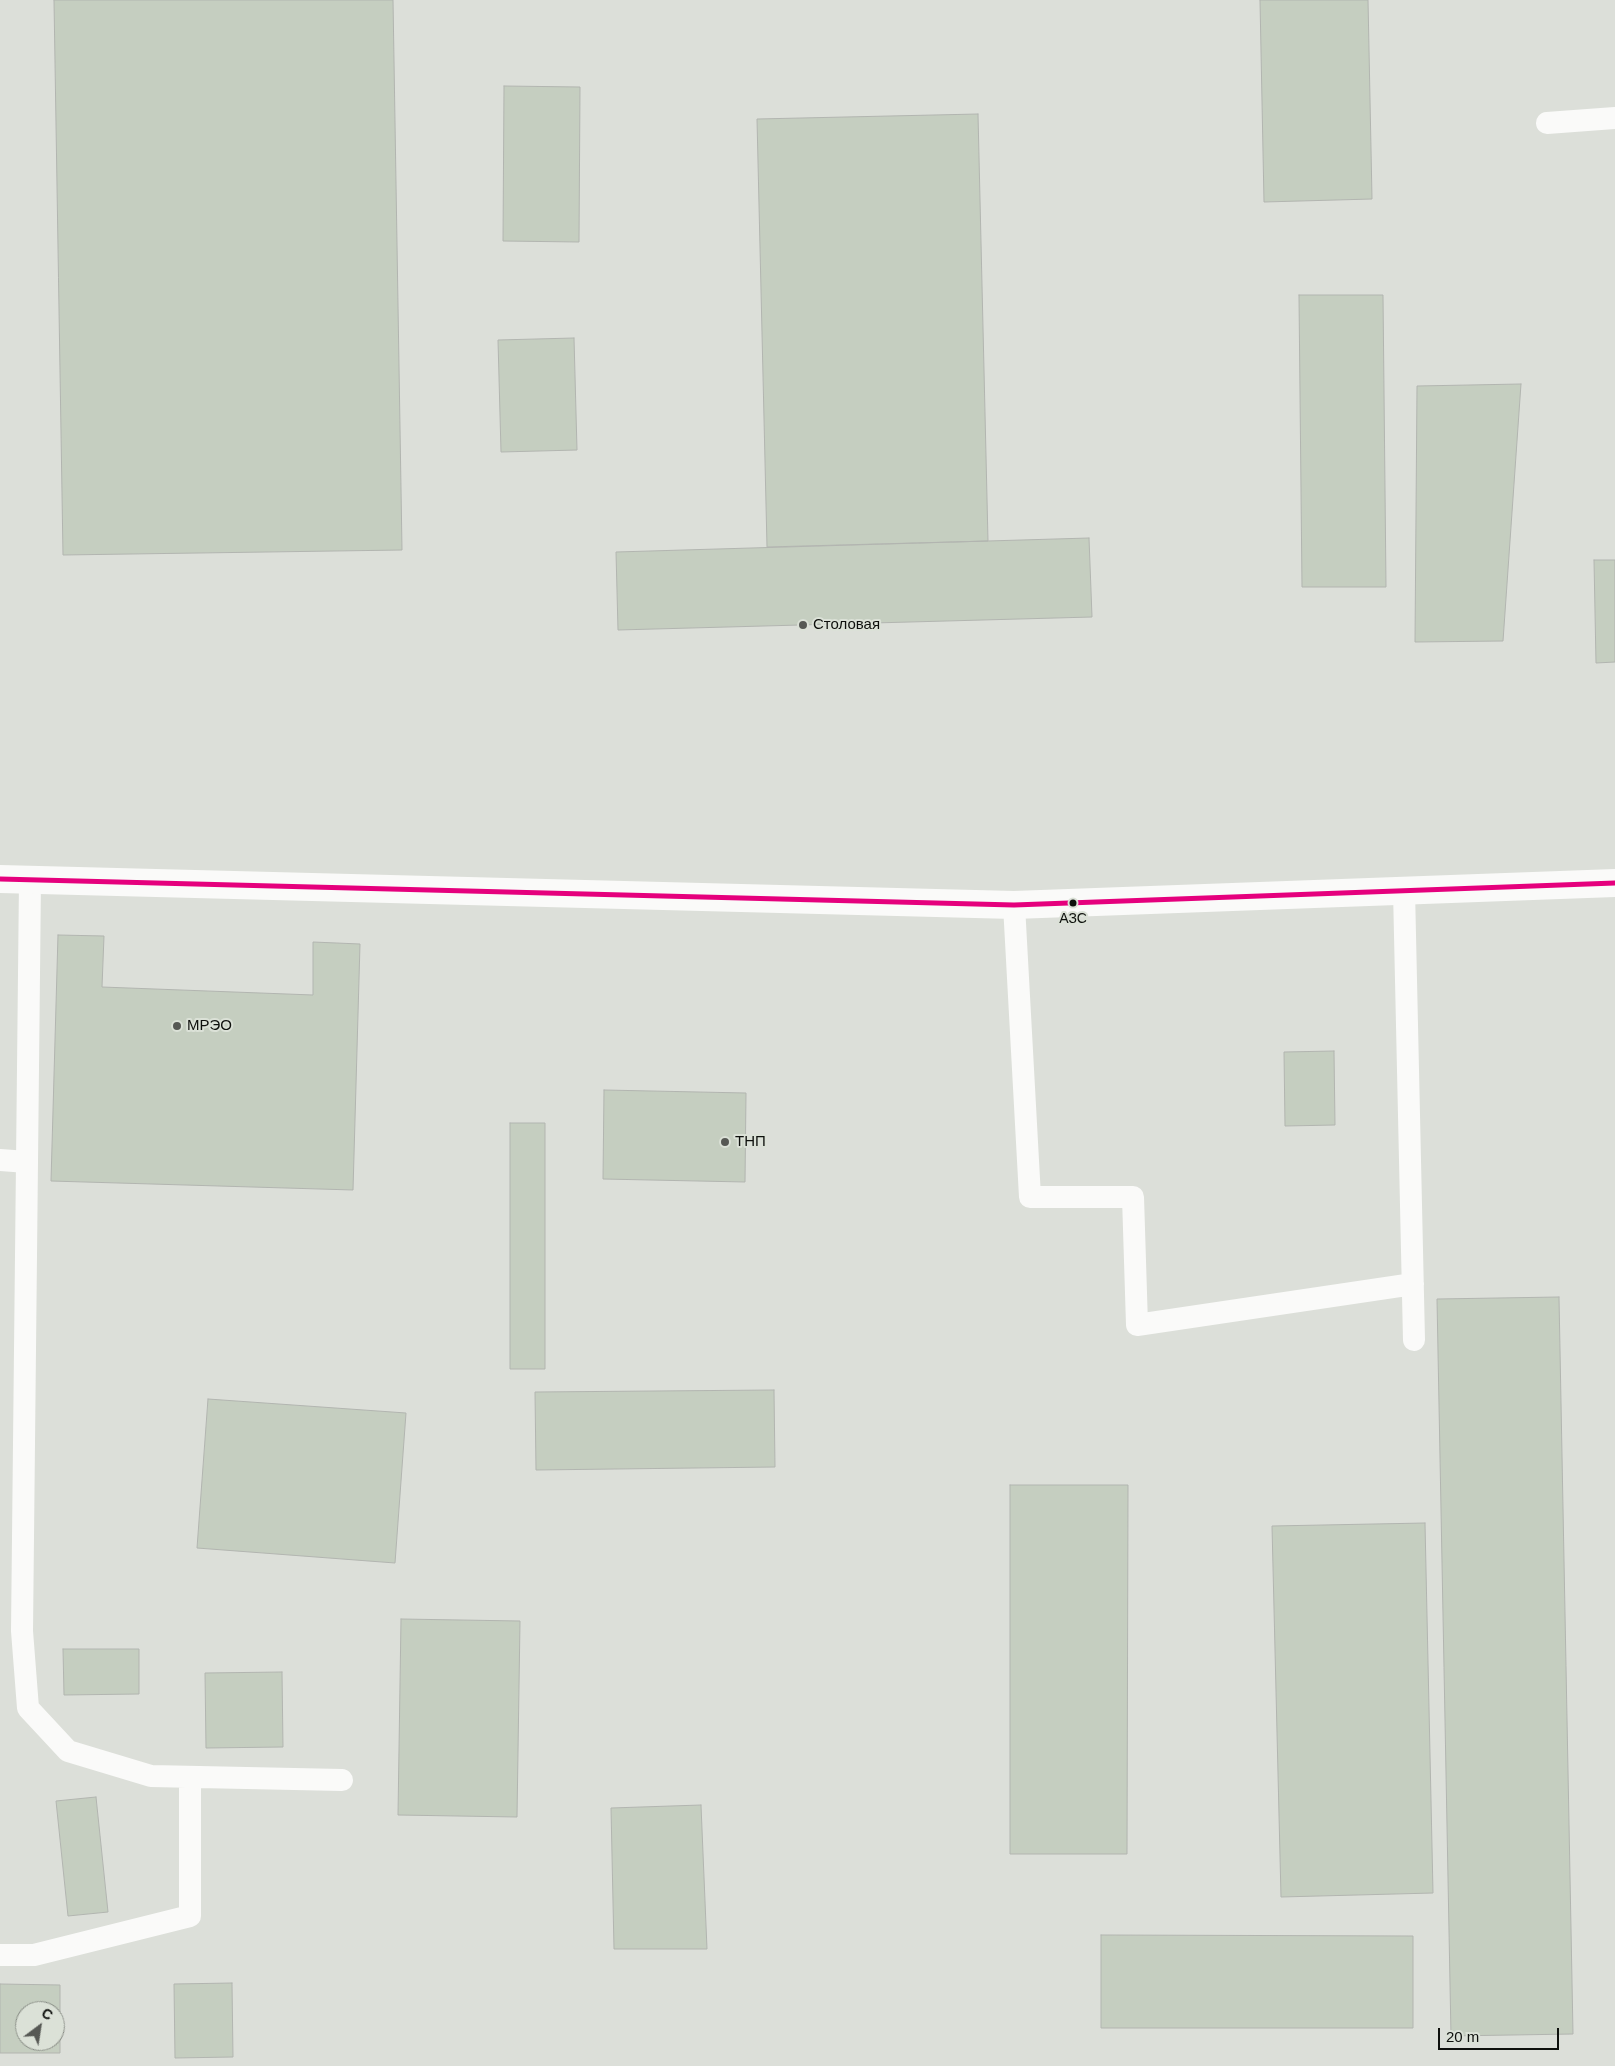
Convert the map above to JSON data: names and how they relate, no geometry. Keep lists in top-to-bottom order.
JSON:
{
  "places": [
    "Столовая",
    "АЗС",
    "МРЭО",
    "ТНП"
  ],
  "scale_bar": "20 m",
  "north": "top right"
}
